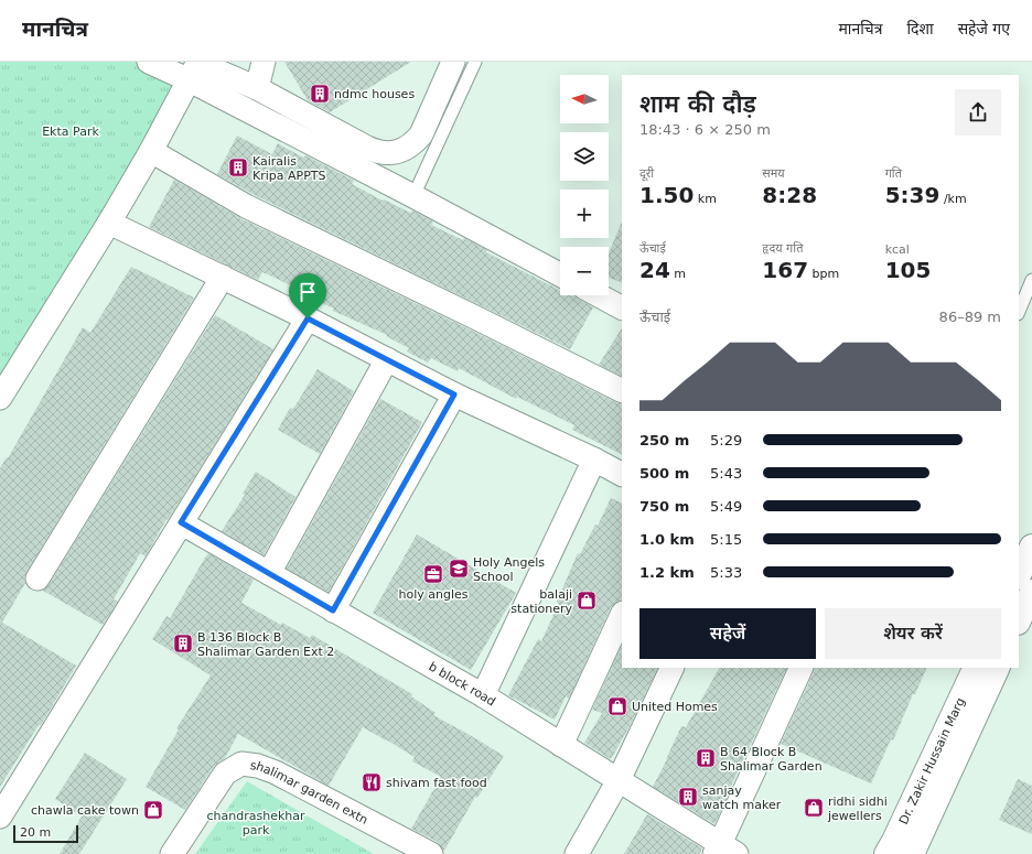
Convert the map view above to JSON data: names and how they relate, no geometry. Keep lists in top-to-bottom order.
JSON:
{
  "streets": {
    "street": ["b block road", "Dr. Zakir Hussain Marg", "shalimar garden extn"]
  },
  "parks": ["Ekta Park", "chandrashekhar park"],
  "places": {
    "building": [
      "ndmc houses",
      "Kairalis Kripa APPTS",
      "B 136 Block B Shalimar Garden Ext 2",
      "B 64 Block B Shalimar Garden",
      "sanjay watch maker"
    ],
    "school or university": ["Holy Angels School"],
    "office": ["holy angles"],
    "shop": [
      "balaji stationery",
      "United Homes",
      "ridhi sidhi jewellers",
      "chawla cake town"
    ],
    "restaurant": ["shivam fast food"]
  },
  "scale_bar": "20 m",
  "north": "left",
  "page": {
    "header": "मानचित्र",
    "nav": ["मानचित्र", "दिशा", "सहेजे गए"],
    "map_buttons": ["+", "−"],
    "heading": ["शाम की दौड़", "18:43 · 6 × 250 m"],
    "stats": [
      ["दूरी", "1.50 km"],
      ["समय", "8:28"],
      ["गति", "5:39 /km"],
      ["ऊँचाई", "24 m"],
      ["हृदय गति", "167 bpm"],
      ["kcal", "105"]
    ],
    "chart": ["ऊँचाई", "86–89 m"],
    "list": [
      {
        "name": "250 m",
        "note": "5:29"
      },
      {
        "name": "500 m",
        "note": "5:43"
      },
      {
        "name": "750 m",
        "note": "5:49"
      },
      {
        "name": "1.0 km",
        "note": "5:15"
      },
      {
        "name": "1.2 km",
        "note": "5:33"
      }
    ],
    "buttons": ["सहेजें", "शेयर करें"],
    "scale": "20 m"
  }
}
